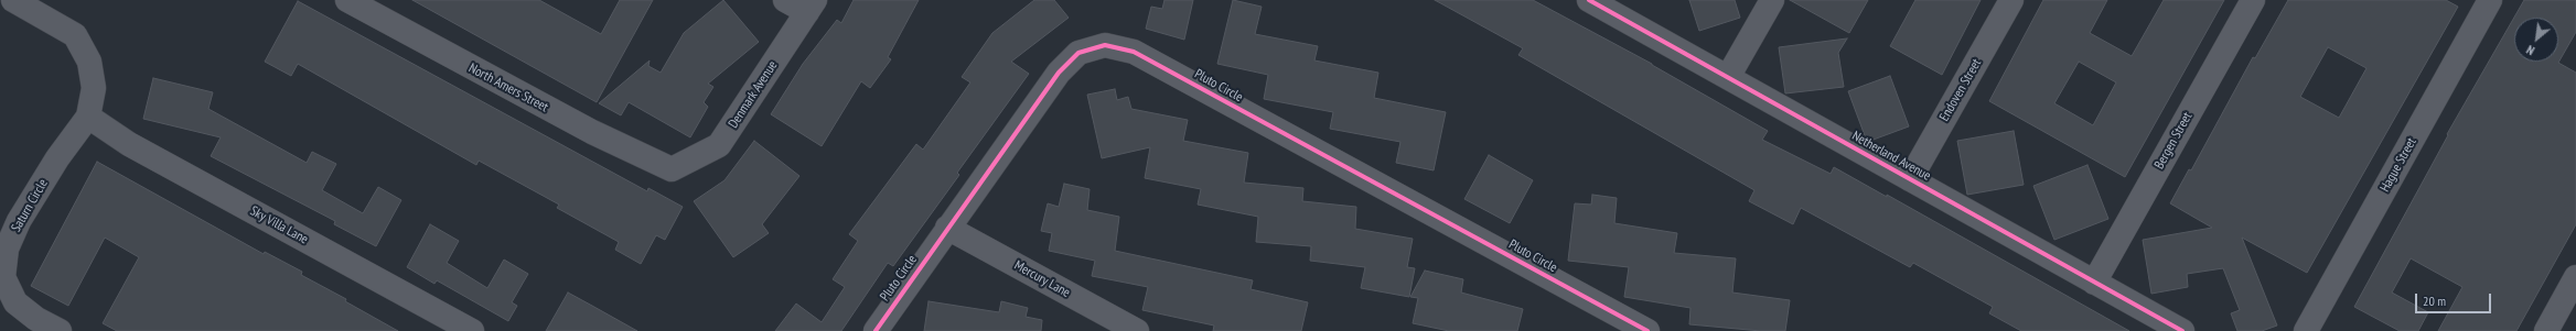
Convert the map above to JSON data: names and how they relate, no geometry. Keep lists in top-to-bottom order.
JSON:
{
  "streets": {
    "street": [
      "Pluto Circle",
      "North Amers Street",
      "Endoven Street",
      "Denmark Avenue",
      "Bergen Street",
      "Netherland Avenue",
      "Hague Street",
      "Saturn Circle",
      "Sky Villa Lane",
      "Mercury Lane"
    ]
  },
  "crossings": [
    ["Pluto Circle", "Mercury Lane"],
    ["North Amers Street", "Denmark Avenue"],
    ["Endoven Street", "Netherland Avenue"],
    ["Bergen Street", "Netherland Avenue"],
    ["Saturn Circle", "Sky Villa Lane"]
  ],
  "scale_bar": "20 m",
  "north": "bottom left"
}
